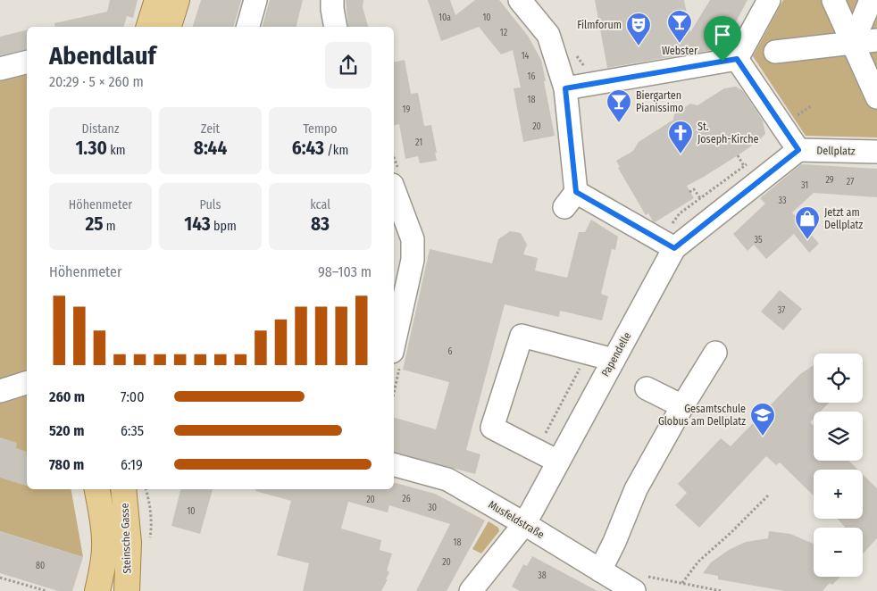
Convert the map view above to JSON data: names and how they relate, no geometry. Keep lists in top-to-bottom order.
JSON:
{
  "streets": {
    "main road": ["Steinsche Gasse"],
    "street": ["Dellplatz", "Papendelle", "Musfeldstraße"]
  },
  "crossings": [
    ["Dellplatz", "Papendelle"],
    ["Papendelle", "Musfeldstraße"]
  ],
  "places": {
    "bar": ["Webster", "Biergarten Pianissimo"],
    "theatre": ["Filmforum"],
    "church": ["St. Joseph-Kirche"],
    "shop": ["Jetzt am Dellplatz"],
    "school or university": ["Gesamtschule Globus am Dellplatz"]
  },
  "house_numbers": [
    "10a",
    "10",
    "12",
    "14",
    "16",
    "18",
    "19",
    "20",
    "21",
    "29",
    "27",
    "31",
    "33",
    "35",
    "37",
    "6",
    "26",
    "20",
    "30",
    "10",
    "18",
    "20",
    "80",
    "38"
  ],
  "page": {
    "heading": ["Abendlauf", "20:29 · 5 × 260 m"],
    "stats": [
      ["Distanz", "1.30 km"],
      ["Zeit", "8:44"],
      ["Tempo", "6:43 /km"],
      ["Höhenmeter", "25 m"],
      ["Puls", "143 bpm"],
      ["kcal", "83"]
    ],
    "chart": ["Höhenmeter", "98–103 m"],
    "map_buttons": ["+", "−"],
    "list": [
      {
        "name": "260 m",
        "note": "7:00"
      },
      {
        "name": "520 m",
        "note": "6:35"
      },
      {
        "name": "780 m",
        "note": "6:19"
      }
    ]
  }
}
